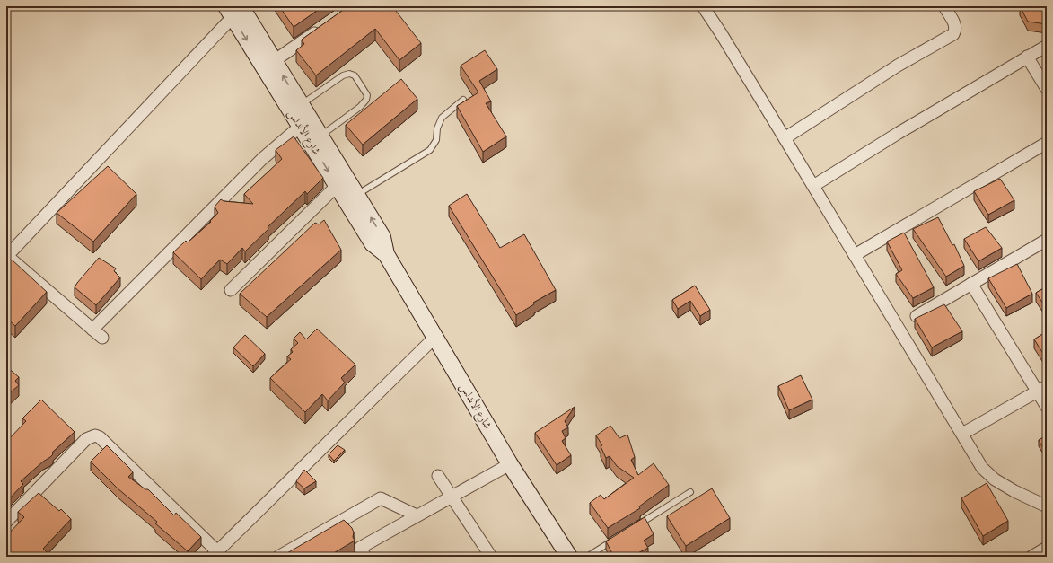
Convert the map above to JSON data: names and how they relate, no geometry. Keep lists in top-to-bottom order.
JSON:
{
  "streets": {
    "main road": ["شارع الأندلس"]
  }
}
